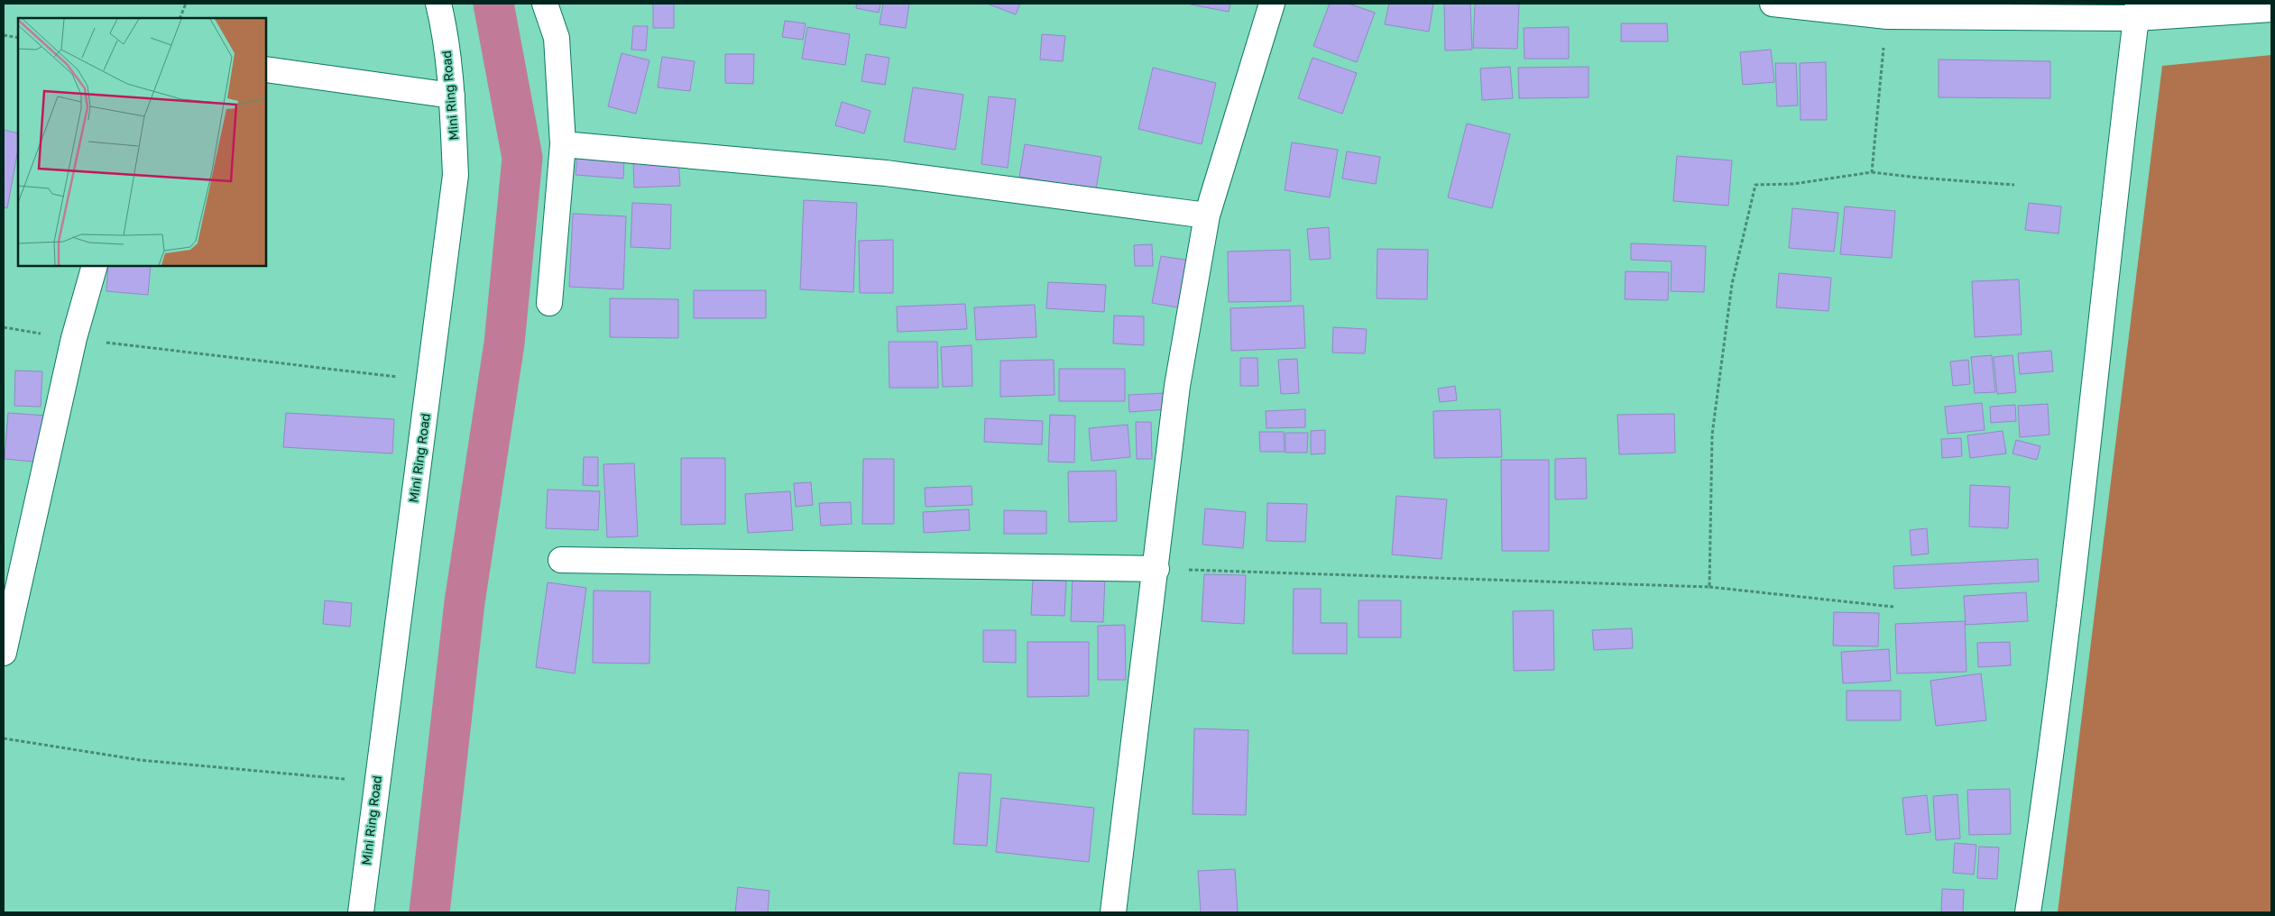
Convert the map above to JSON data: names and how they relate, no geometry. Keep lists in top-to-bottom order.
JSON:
{
  "streets": {
    "street": ["Mini Ring Road"]
  }
}
